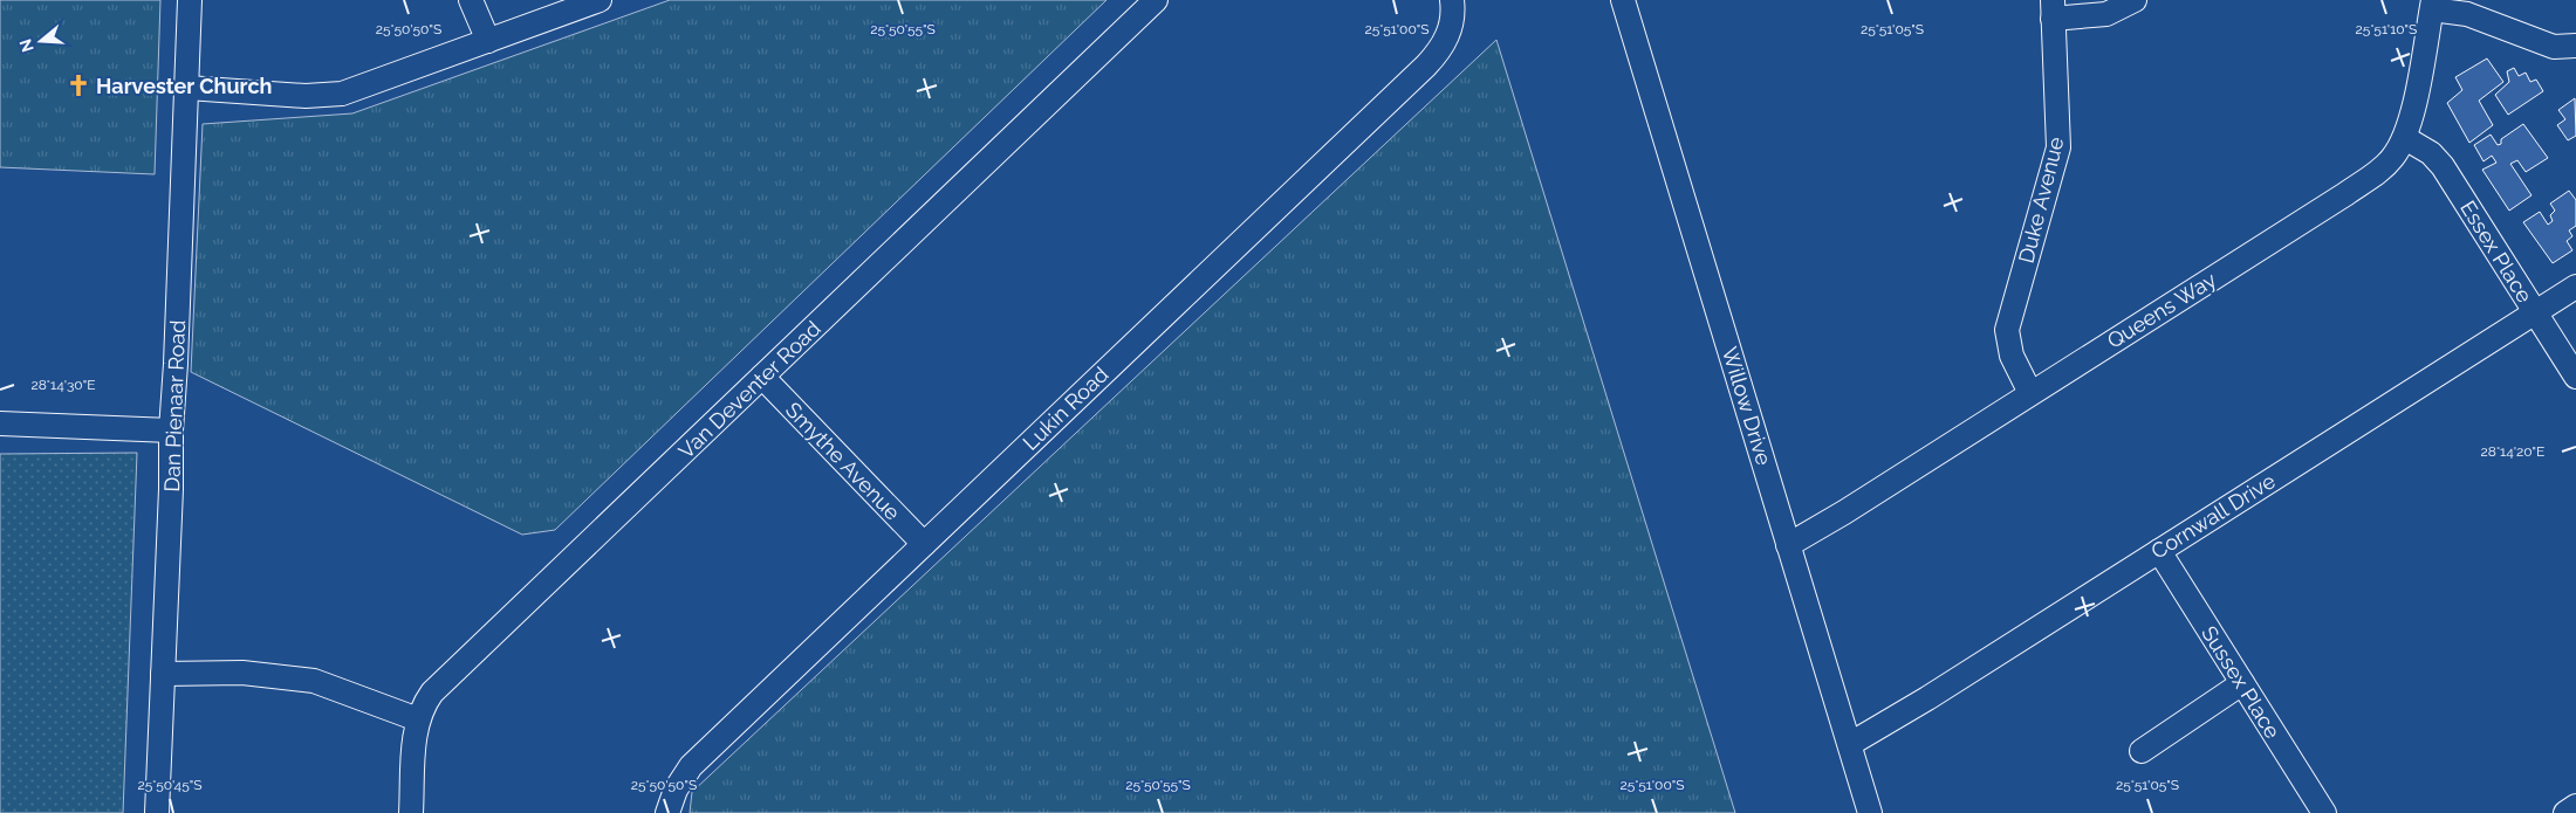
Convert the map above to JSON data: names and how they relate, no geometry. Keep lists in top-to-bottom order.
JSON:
{
  "streets": {
    "street": [
      "Duke Avenue",
      "Essex Place",
      "Queens Way",
      "Van Deventer Road",
      "Dan Pienaar Road",
      "Willow Drive",
      "Lukin Road",
      "Smythe Avenue",
      "Cornwall Drive",
      "Sussex Place"
    ]
  },
  "crossings": [
    ["Duke Avenue", "Queens Way"],
    ["Essex Place", "Queens Way"],
    ["Essex Place", "Cornwall Drive"],
    ["Queens Way", "Willow Drive"],
    ["Van Deventer Road", "Smythe Avenue"],
    ["Willow Drive", "Cornwall Drive"],
    ["Lukin Road", "Smythe Avenue"],
    ["Cornwall Drive", "Sussex Place"]
  ],
  "places": {
    "church": ["Harvester Church"]
  },
  "north": "left",
  "coordinates": [
    "25°50'50\"S",
    "25°50'55\"S",
    "25°51'00\"S",
    "25°51'05\"S",
    "25°51'10\"S",
    "28°14'30\"E",
    "28°14'20\"E",
    "25°50'45\"S"
  ]
}
